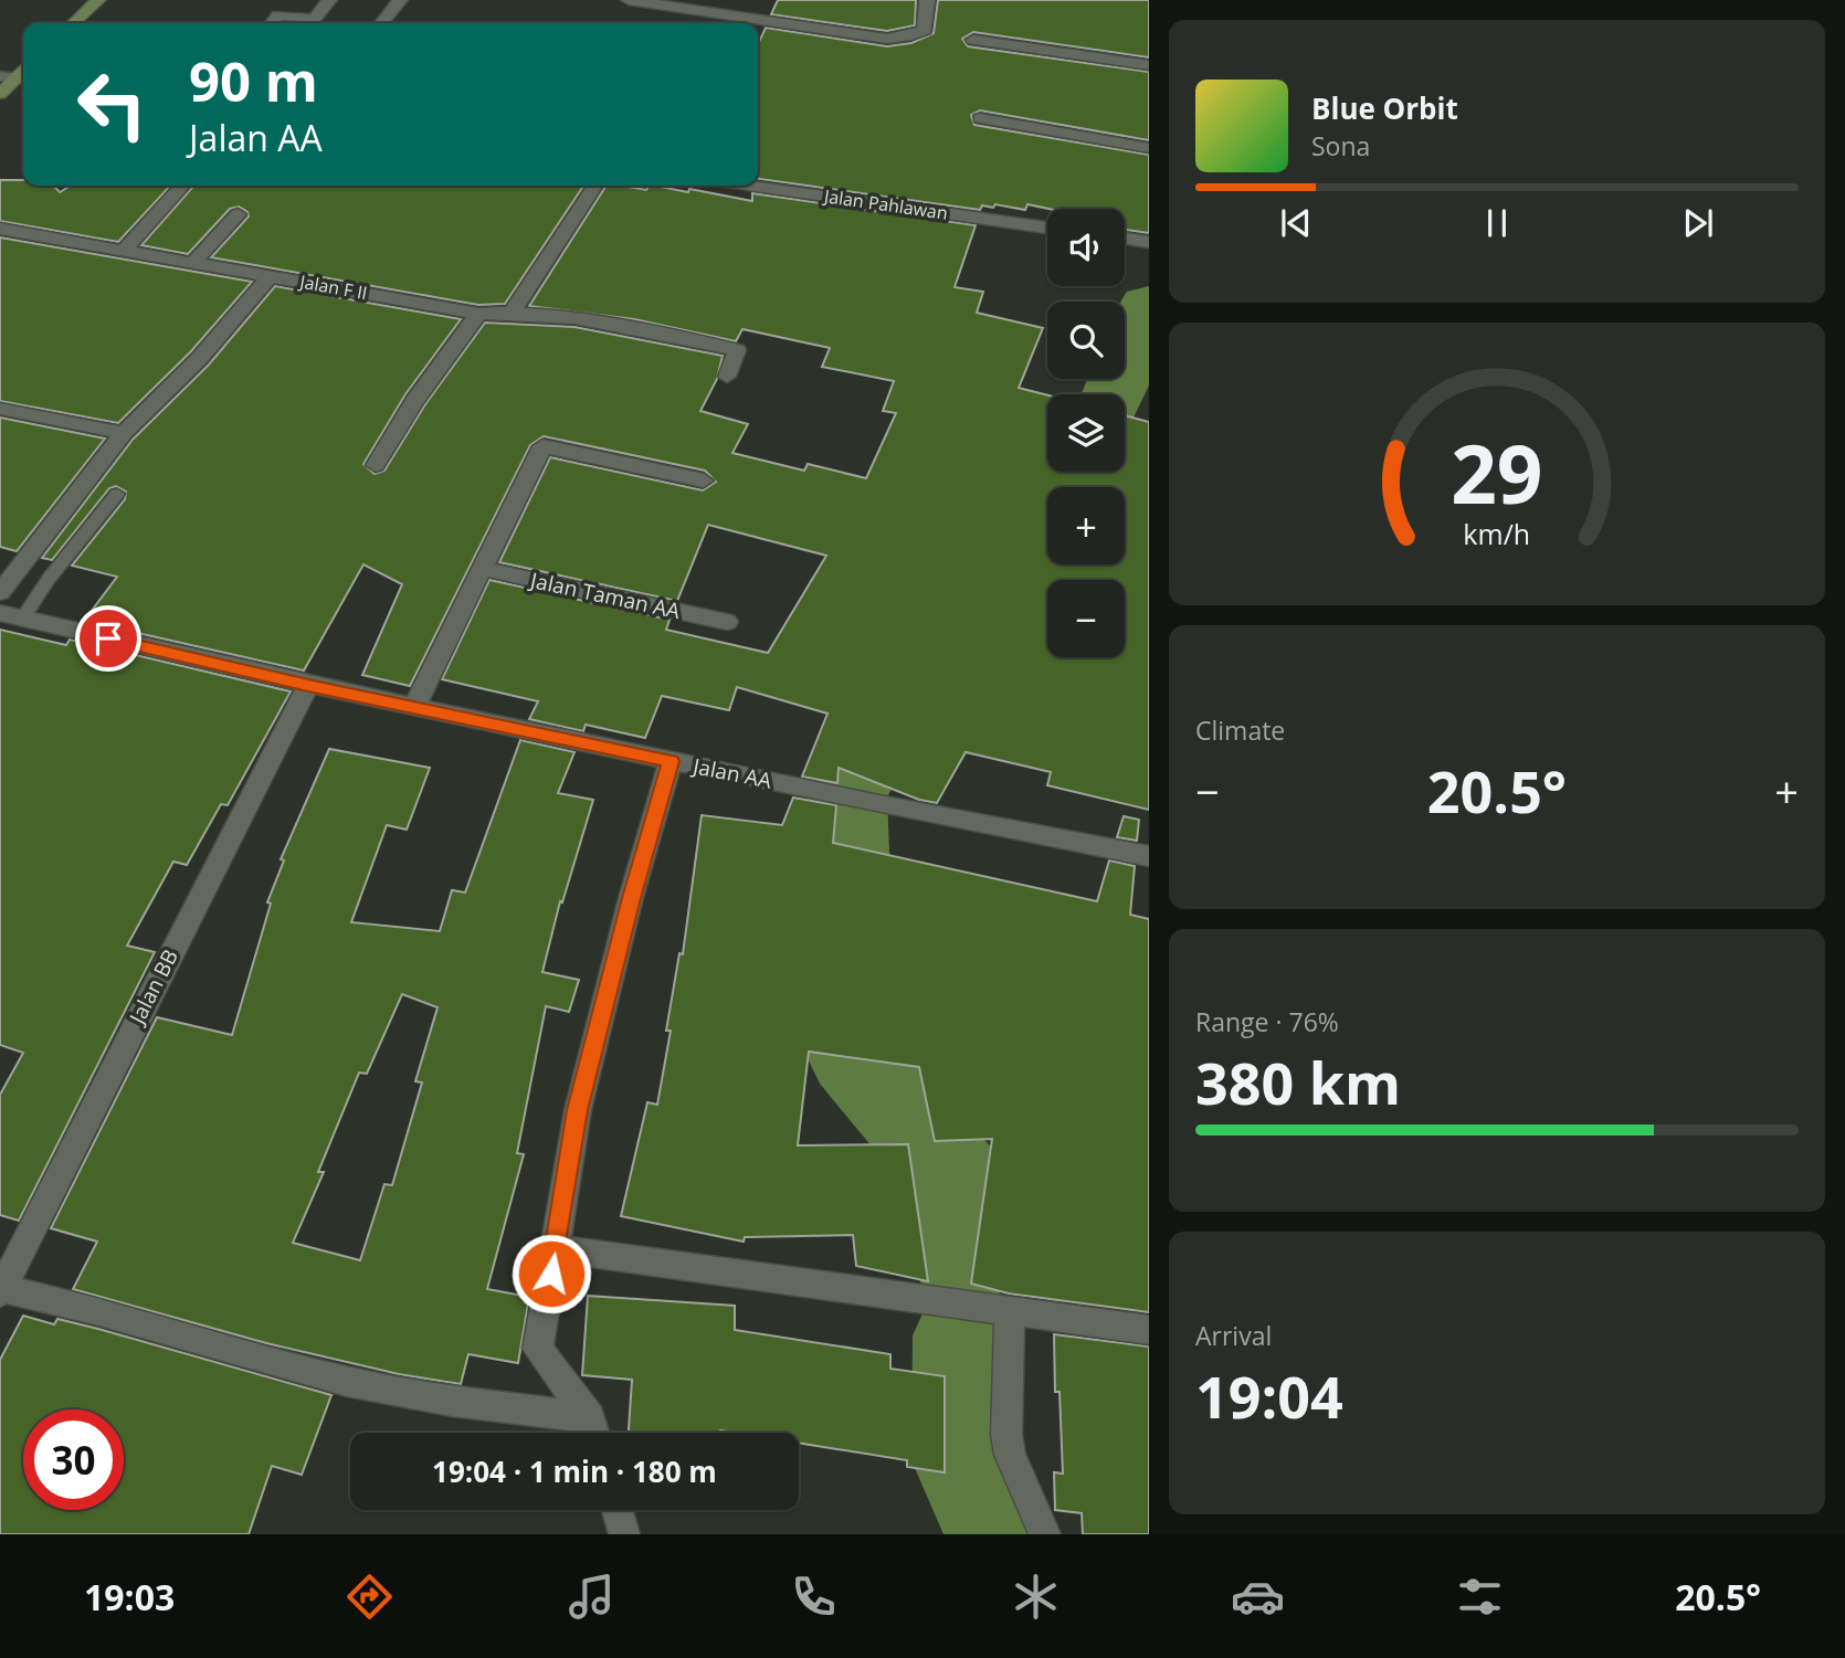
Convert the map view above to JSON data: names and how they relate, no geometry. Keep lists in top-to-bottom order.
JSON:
{
  "streets": {
    "street": [
      "Jalan Pahlawan",
      "Jalan F II",
      "Jalan Taman AA",
      "Jalan AA",
      "Jalan BB"
    ]
  },
  "crossings": [
    ["Jalan AA", "Jalan BB"]
  ],
  "page": {
    "turn": ["90 m", "Jalan AA"],
    "song": ["Blue Orbit", "Sona"],
    "map_buttons": ["+", "−"],
    "tile": [
      "Climate",
      ["Range · 76%", "380 km"],
      ["Arrival", "19:04"]
    ],
    "heat": ["−", "20.5°", "+"],
    "limit": "30",
    "trip": "19:04 · 1 min · 180 m",
    "tabs": ["19:03", "20.5°"],
    "gauge": ["29", "km/h"]
  }
}
